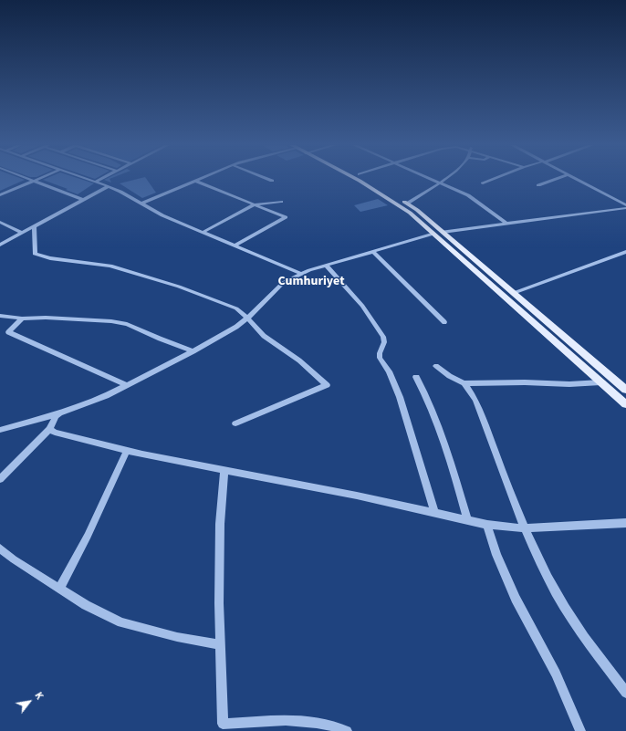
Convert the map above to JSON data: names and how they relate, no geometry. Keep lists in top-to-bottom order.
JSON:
{
  "districts": ["Cumhuriyet"],
  "north": "top right"
}
